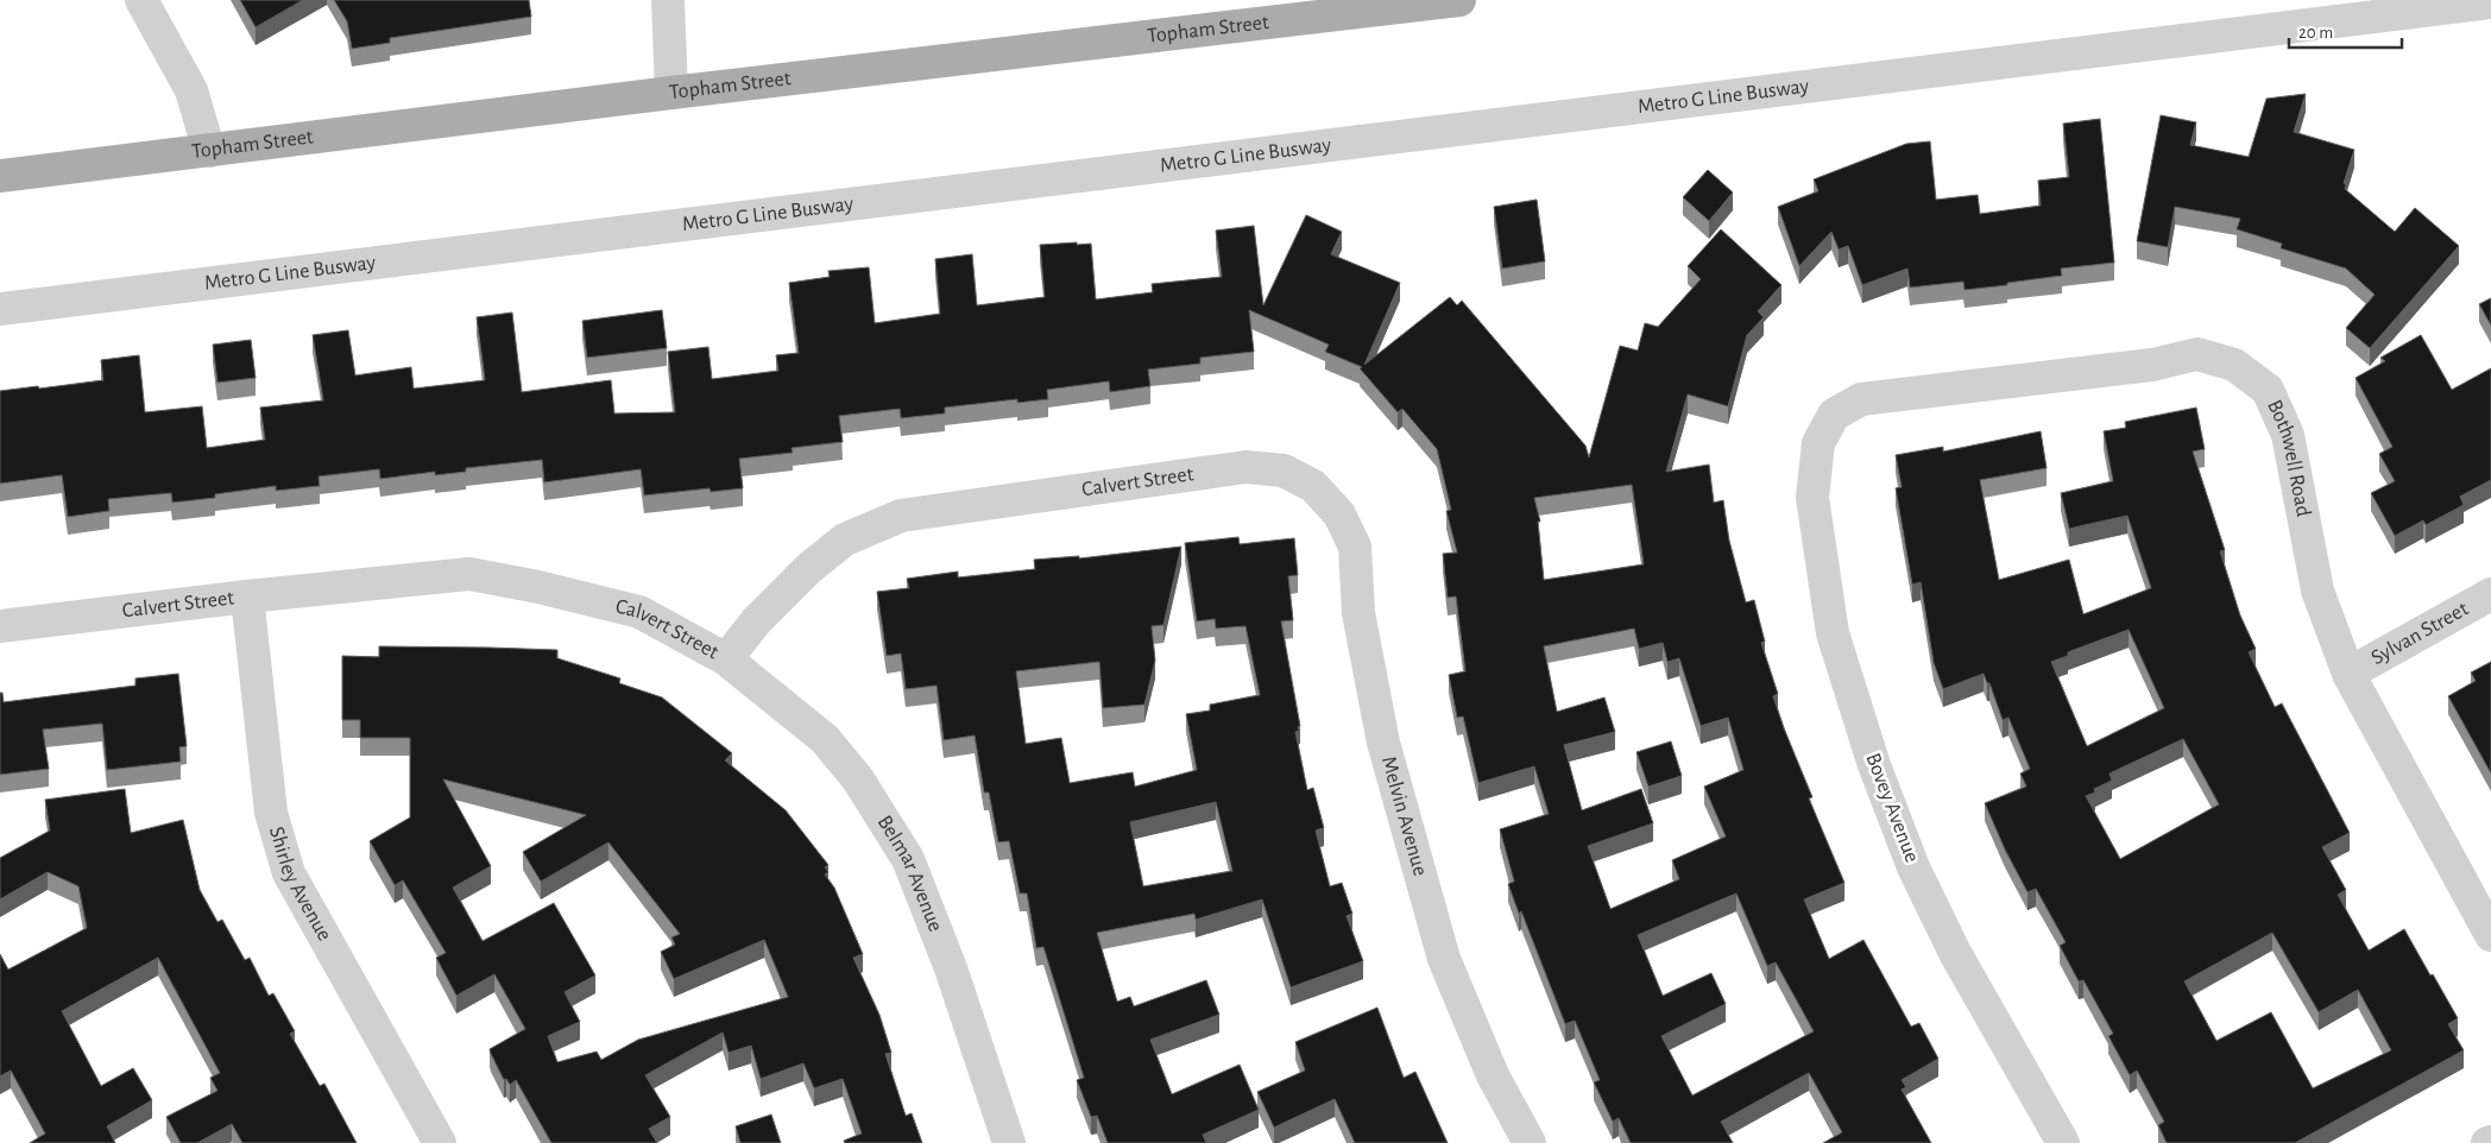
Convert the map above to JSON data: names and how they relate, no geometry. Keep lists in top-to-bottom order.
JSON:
{
  "streets": {
    "main road": ["Topham Street"],
    "street": [
      "Metro G Line Busway",
      "Bothwell Road",
      "Calvert Street",
      "Sylvan Street",
      "Bovey Avenue",
      "Melvin Avenue",
      "Belmar Avenue",
      "Shirley Avenue"
    ]
  },
  "crossings": [
    ["Bothwell Road", "Sylvan Street"],
    ["Bothwell Road", "Bovey Avenue"],
    ["Calvert Street", "Melvin Avenue"],
    ["Calvert Street", "Belmar Avenue"],
    ["Calvert Street", "Shirley Avenue"]
  ],
  "scale_bar": "20 m"
}
